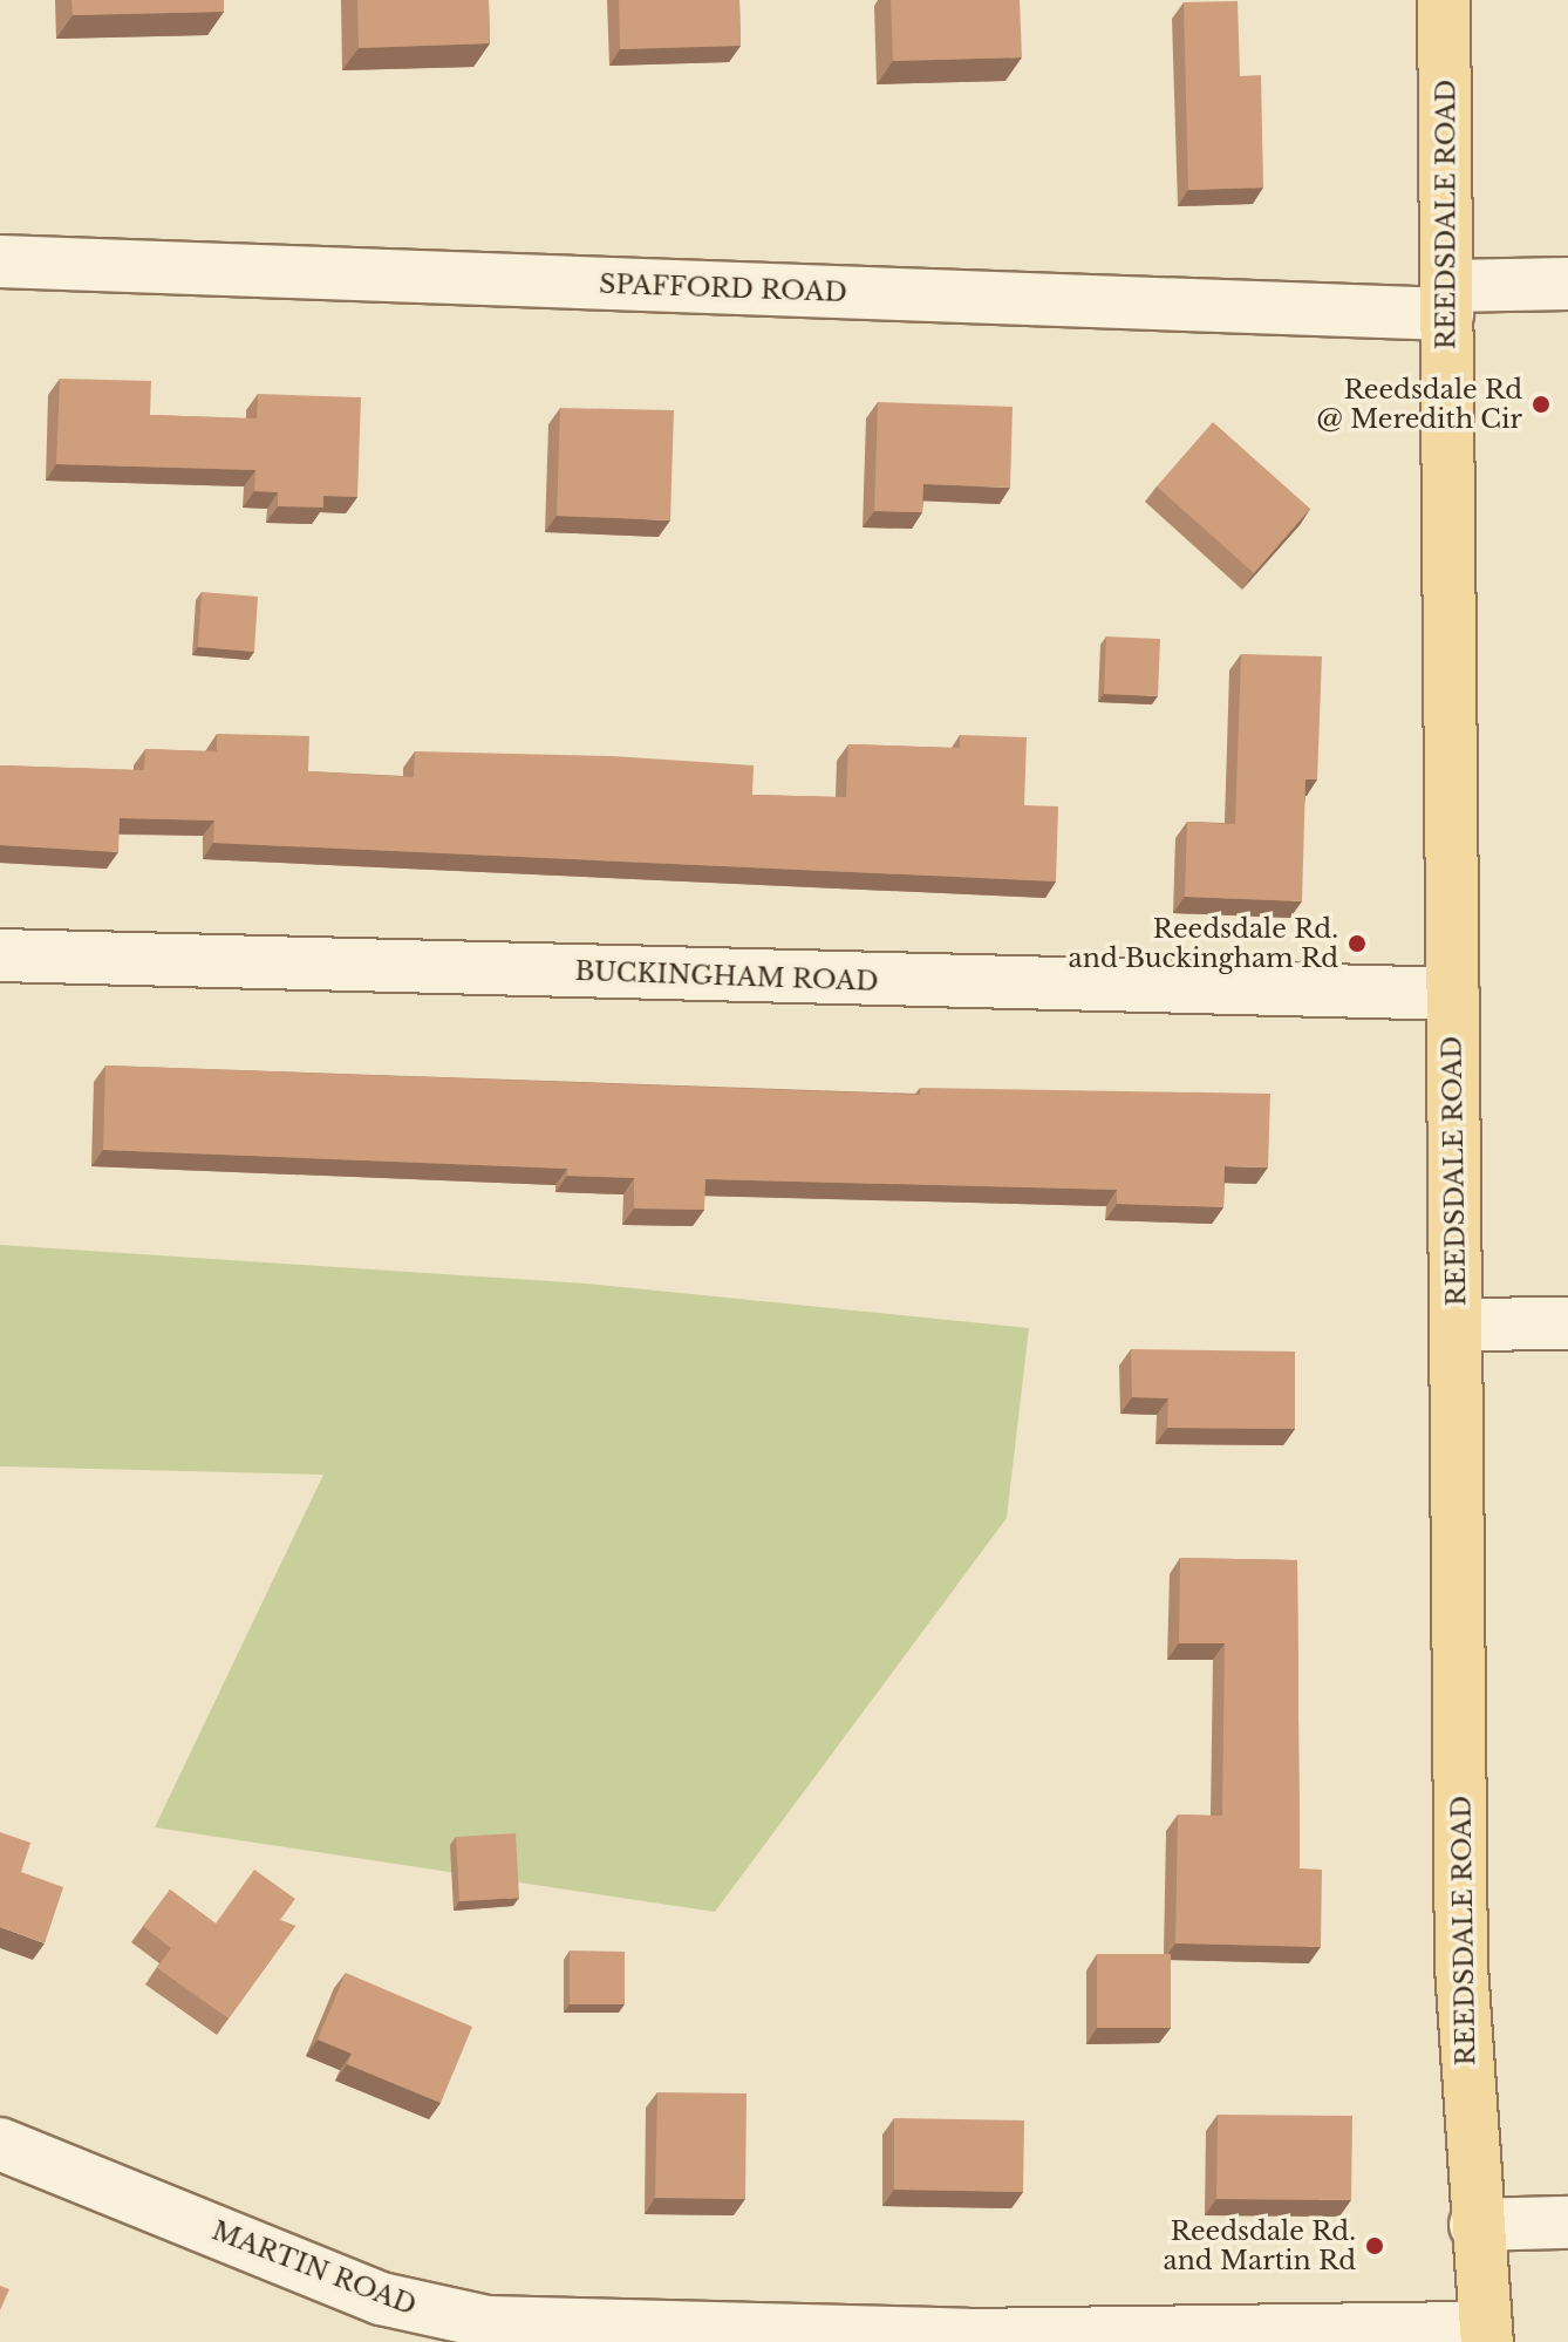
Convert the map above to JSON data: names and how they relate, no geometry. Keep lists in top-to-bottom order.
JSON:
{
  "streets": {
    "main road": ["REEDSDALE ROAD"],
    "street": ["SPAFFORD ROAD", "BUCKINGHAM ROAD", "MARTIN ROAD"]
  },
  "crossings": [
    ["REEDSDALE ROAD", "SPAFFORD ROAD"],
    ["REEDSDALE ROAD", "BUCKINGHAM ROAD"],
    ["REEDSDALE ROAD", "MARTIN ROAD"]
  ],
  "places": ["Reedsdale Rd @ Meredith Cir", "Reedsdale Rd. and Buckingham Rd", "Reedsdale Rd. and Martin Rd"]
}
